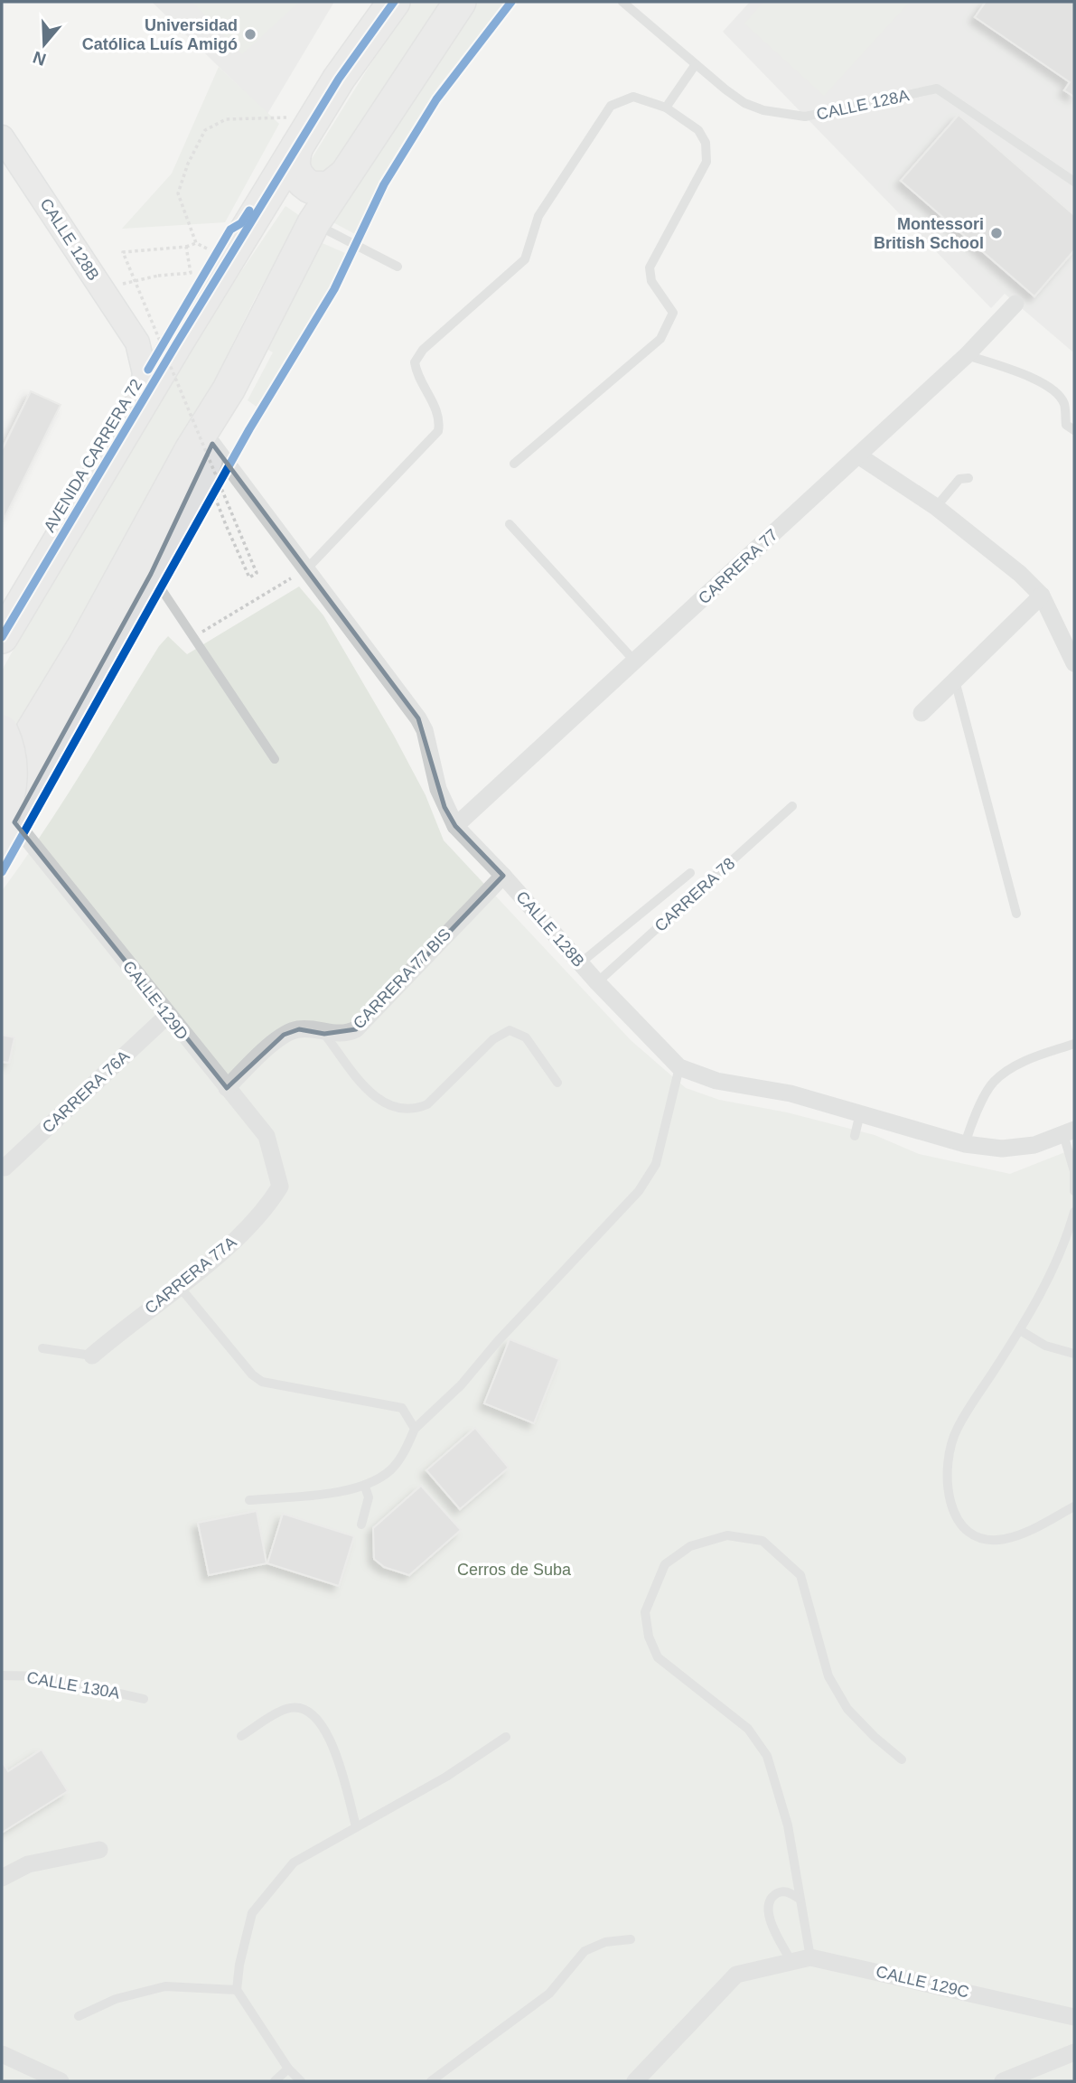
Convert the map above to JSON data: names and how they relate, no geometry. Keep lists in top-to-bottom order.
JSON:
{
  "streets": {
    "highway": ["AVENIDA CARRERA 72"],
    "street": [
      "CALLE 128B",
      "CARRERA 77",
      "CARRERA 77 BIS",
      "CALLE 129D",
      "CARRERA 76A",
      "CARRERA 77A",
      "CALLE 129C"
    ],
    "lane": ["CALLE 128A", "CARRERA 78", "CALLE 130A"]
  },
  "crossings": [
    ["CALLE 128B", "AVENIDA CARRERA 72"],
    ["CALLE 128B", "CARRERA 77"],
    ["CALLE 128B", "CARRERA 78"],
    ["CALLE 128B", "CARRERA 77 BIS"],
    ["CARRERA 77 BIS", "CALLE 129D"],
    ["CALLE 129D", "CARRERA 76A"],
    ["CALLE 129D", "CARRERA 77A"]
  ],
  "parks": ["Cerros de Suba"],
  "places": ["Universidad Católica Luís Amigó", "Montessori British School"],
  "north": "bottom"
}
